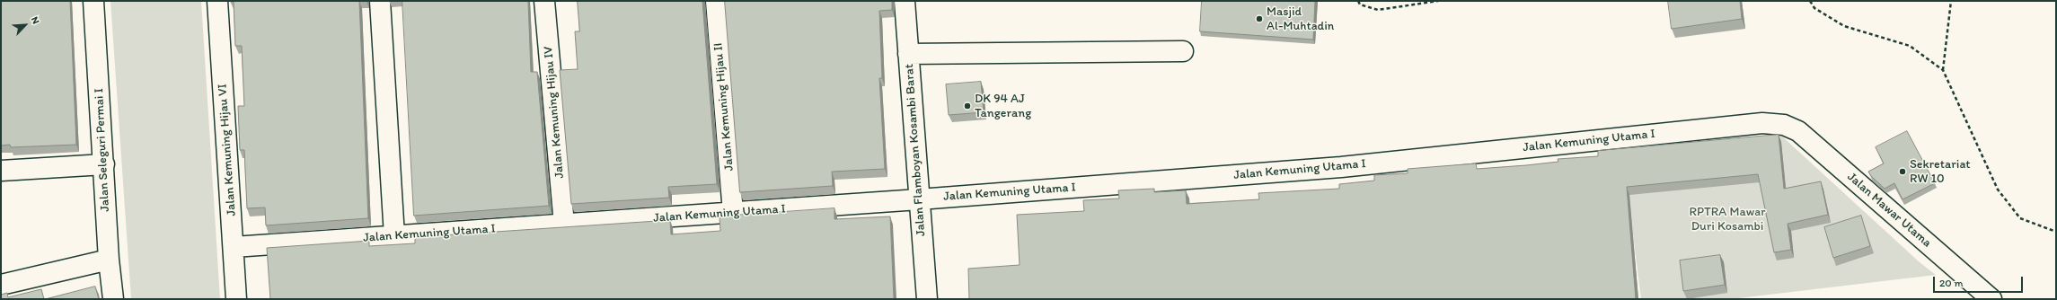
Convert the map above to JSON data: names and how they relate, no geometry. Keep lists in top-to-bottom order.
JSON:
{
  "streets": {
    "street": [
      "Jalan Kemuning Hijau II",
      "Jalan Kemuning Hijau IV",
      "Jalan Kemuning Utama I",
      "Jalan Seleguri Permai I",
      "Jalan Kemuning Hijau VI",
      "Jalan Flamboyan Kosambi Barat",
      "Jalan Mawar Utama"
    ]
  },
  "crossings": [
    ["Jalan Kemuning Hijau II", "Jalan Kemuning Utama I"],
    ["Jalan Kemuning Hijau IV", "Jalan Kemuning Utama I"],
    ["Jalan Kemuning Utama I", "Jalan Kemuning Hijau VI"],
    ["Jalan Kemuning Utama I", "Jalan Flamboyan Kosambi Barat"],
    ["Jalan Kemuning Utama I", "Jalan Mawar Utama"]
  ],
  "parks": ["RPTRA Mawar Duri Kosambi"],
  "places": ["Masjid Al-Muhtadin", "DK 94 AJ Tangerang", "Sekretariat RW 10"],
  "scale_bar": "20 m",
  "north": "top right"
}
